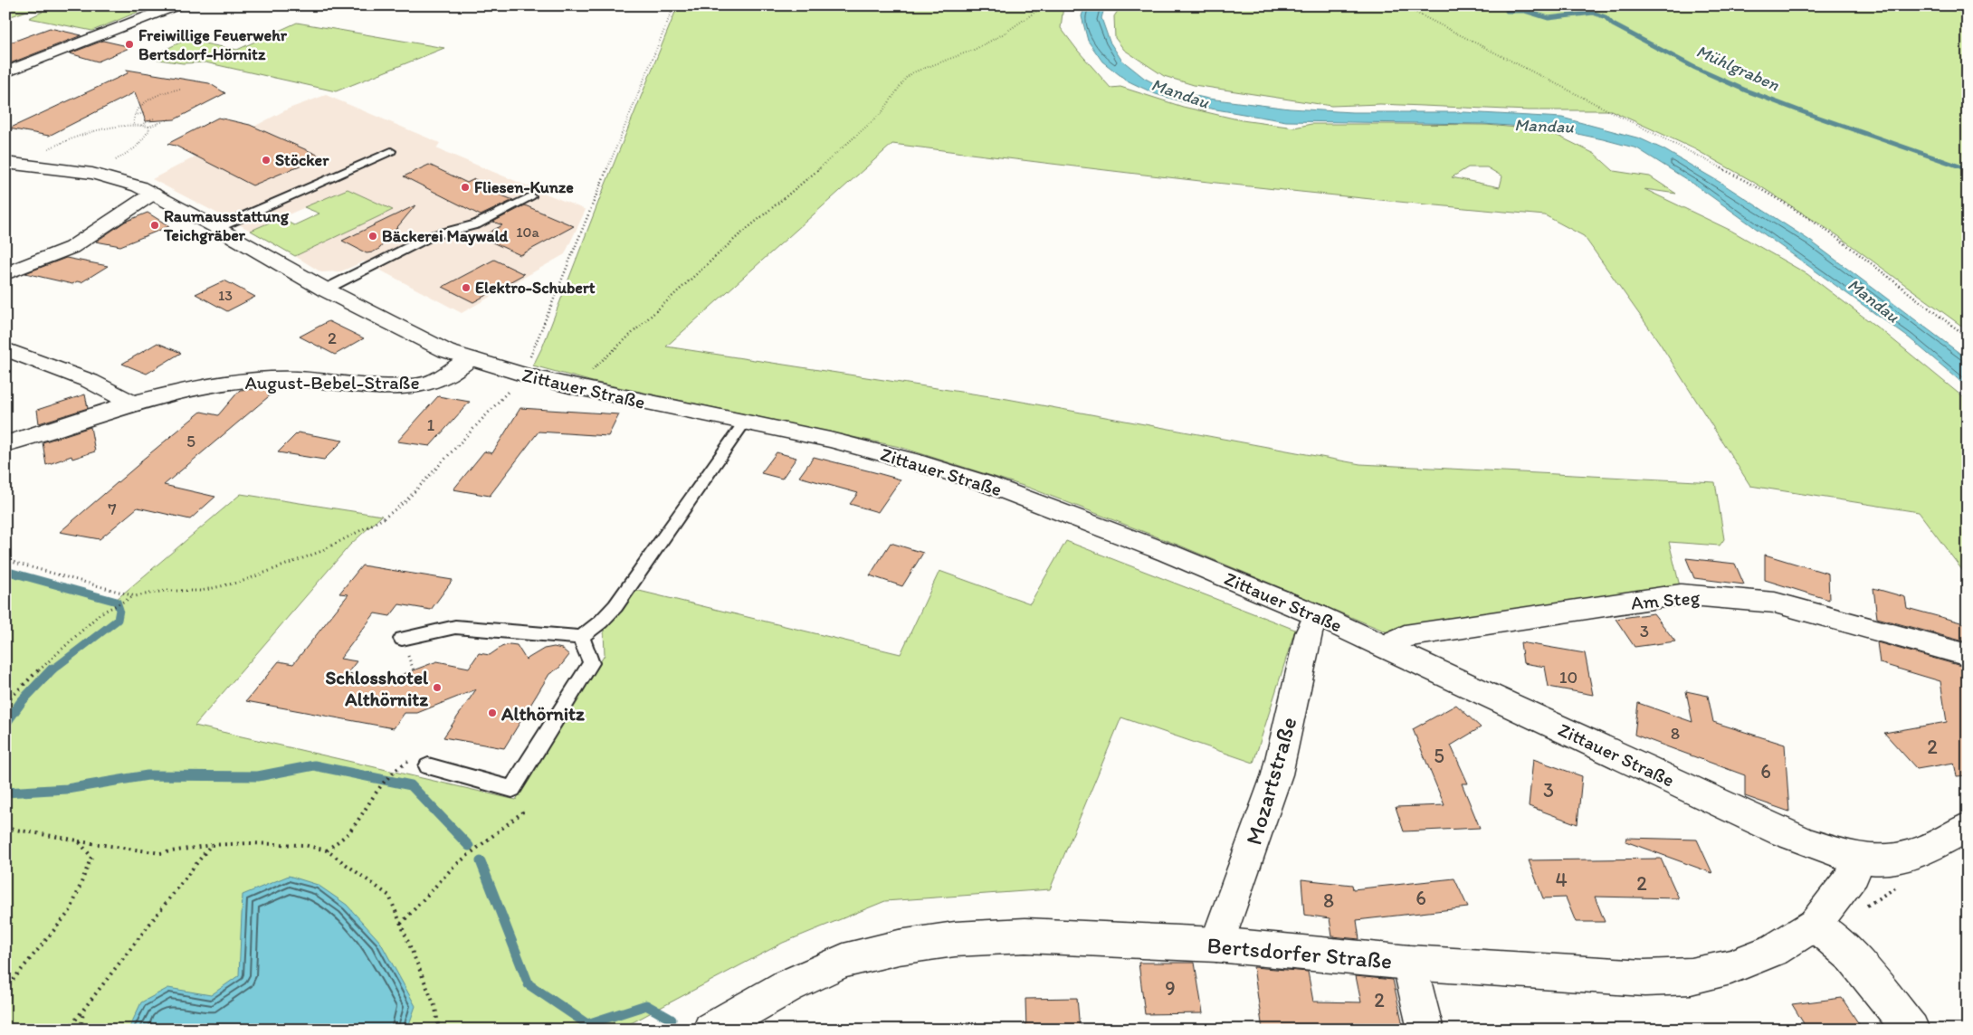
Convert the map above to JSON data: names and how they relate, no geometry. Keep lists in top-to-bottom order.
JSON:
{
  "streets": {
    "main road": [
      "August-Bebel-Straße",
      "Zittauer Straße",
      "Am Steg",
      "Mozartstraße",
      "Bertsdorfer Straße"
    ]
  },
  "crossings": [
    ["August-Bebel-Straße", "Zittauer Straße"],
    ["Zittauer Straße", "Am Steg"],
    ["Zittauer Straße", "Mozartstraße"],
    ["Zittauer Straße", "Bertsdorfer Straße"],
    ["Mozartstraße", "Bertsdorfer Straße"]
  ],
  "water": ["Mühlgraben", "Mandau"],
  "places": [
    "Freiwillige Feuerwehr Bertsdorf-Hörnitz",
    "Stöcker",
    "Fliesen-Kunze",
    "Raumausstattung Teichgräber",
    "Bäckerei Maywald",
    "Elektro-Schubert",
    "Schlosshotel Althörnitz",
    "Althörnitz"
  ],
  "house_numbers": [
    "10a",
    "13",
    "2",
    "1",
    "5",
    "7",
    "3",
    "10",
    "8",
    "2",
    "5",
    "6",
    "3",
    "4",
    "2",
    "6",
    "8",
    "9",
    "2"
  ]
}
